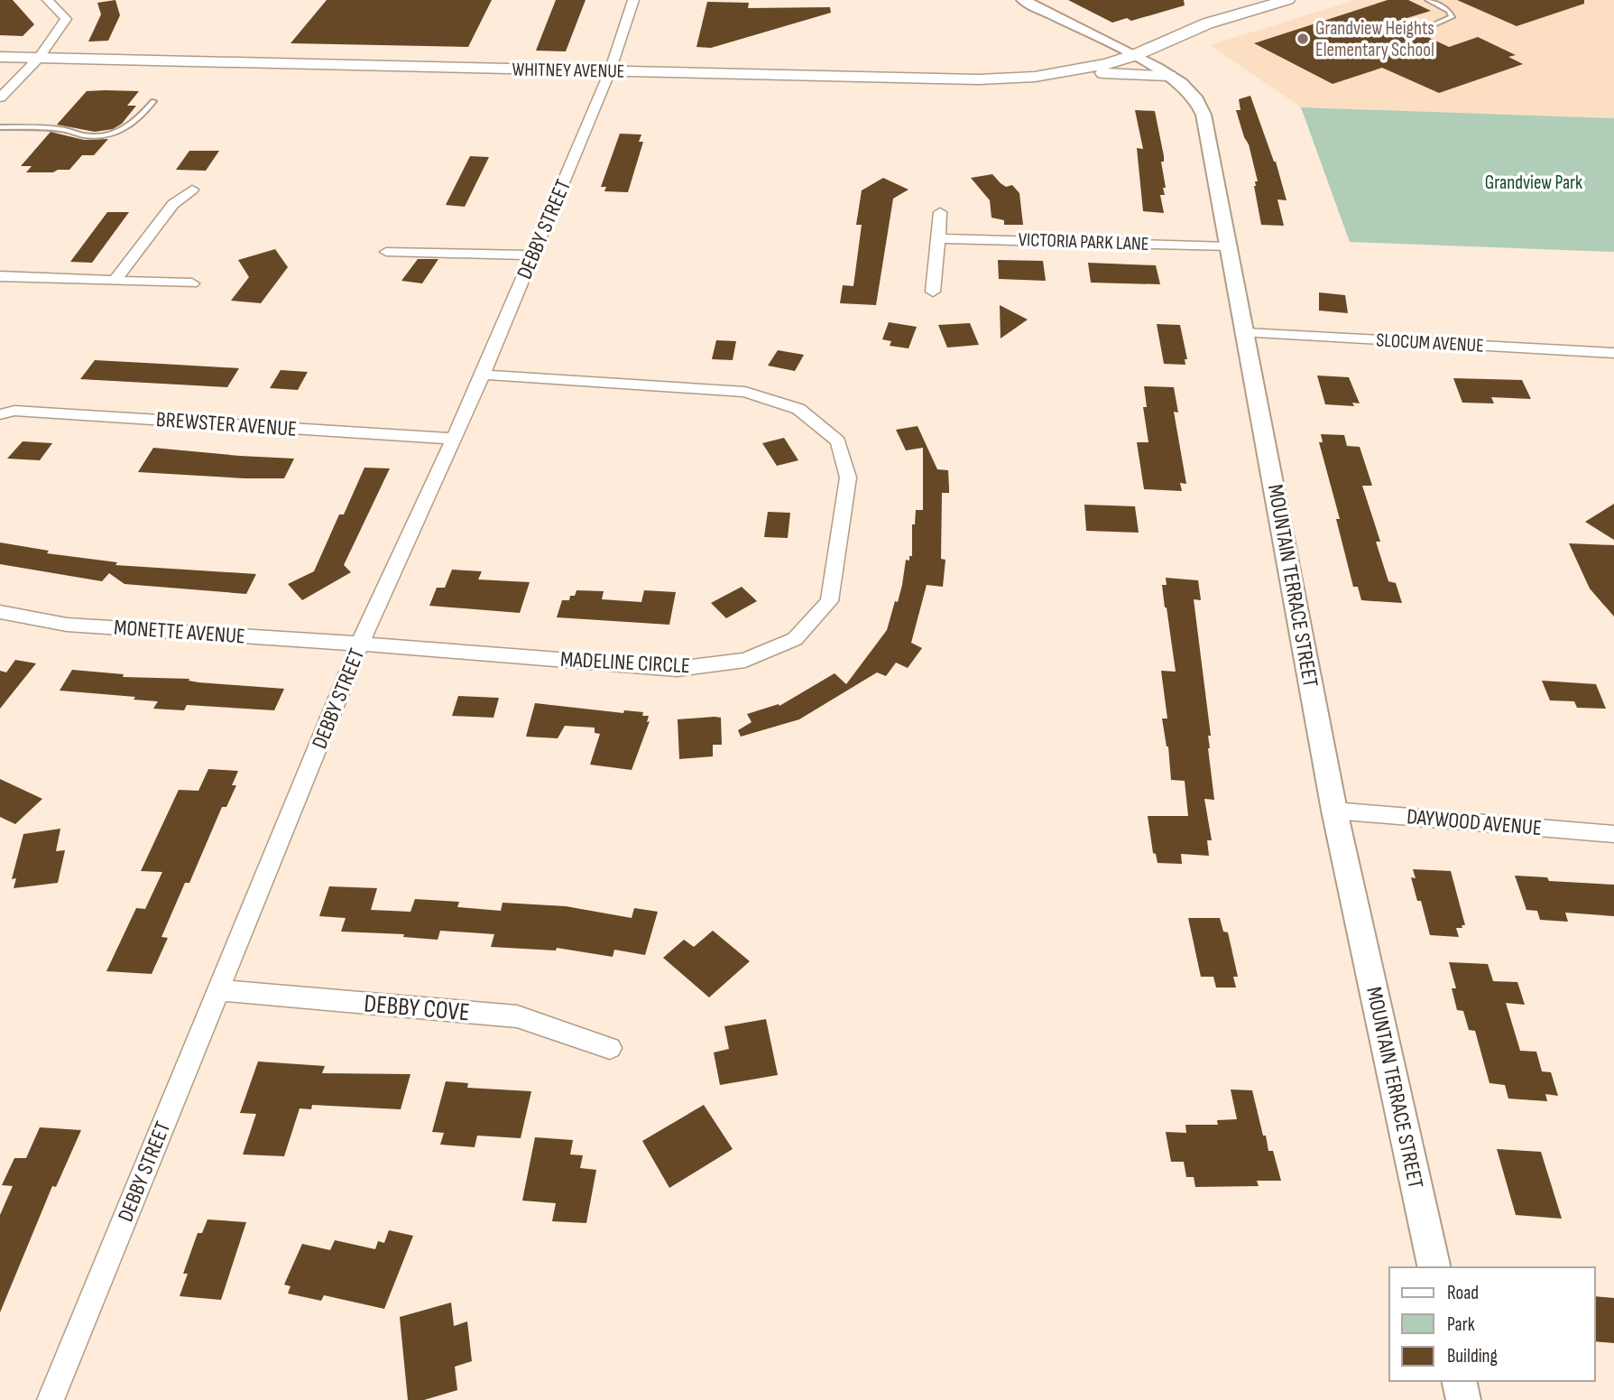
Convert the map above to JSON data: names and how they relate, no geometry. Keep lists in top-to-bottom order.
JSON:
{
  "streets": {
    "main road": ["WHITNEY AVENUE"],
    "street": [
      "DEBBY STREET",
      "VICTORIA PARK LANE",
      "SLOCUM AVENUE",
      "BREWSTER AVENUE",
      "MOUNTAIN TERRACE STREET",
      "MONETTE AVENUE",
      "MADELINE CIRCLE",
      "DAYWOOD AVENUE",
      "DEBBY COVE"
    ]
  },
  "crossings": [
    ["WHITNEY AVENUE", "DEBBY STREET"],
    ["WHITNEY AVENUE", "MOUNTAIN TERRACE STREET"],
    ["DEBBY STREET", "BREWSTER AVENUE"],
    ["DEBBY STREET", "MONETTE AVENUE"],
    ["DEBBY STREET", "MADELINE CIRCLE"],
    ["DEBBY STREET", "DEBBY COVE"],
    ["VICTORIA PARK LANE", "MOUNTAIN TERRACE STREET"],
    ["SLOCUM AVENUE", "MOUNTAIN TERRACE STREET"],
    ["MOUNTAIN TERRACE STREET", "DAYWOOD AVENUE"],
    ["MONETTE AVENUE", "MADELINE CIRCLE"]
  ],
  "parks": ["Grandview Park"],
  "places": ["Grandview Heights Elementary School"],
  "legend": ["Road", "Park", "Building"]
}
